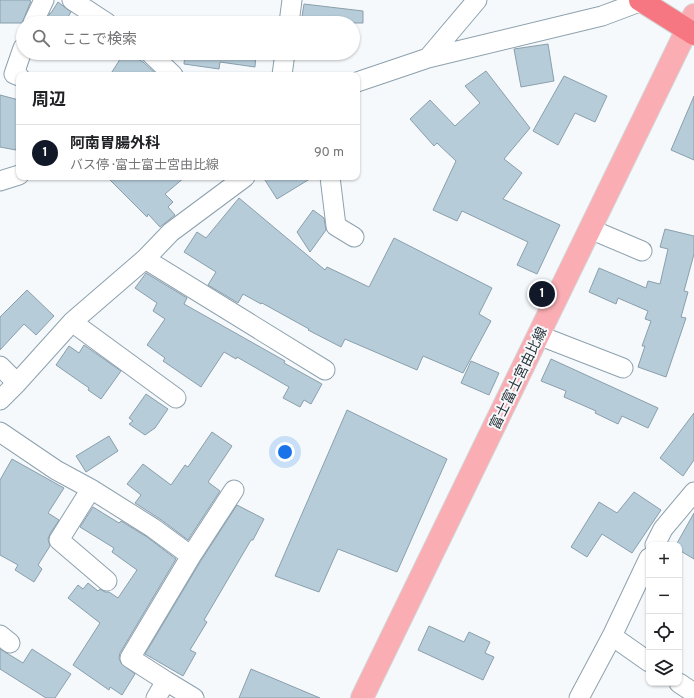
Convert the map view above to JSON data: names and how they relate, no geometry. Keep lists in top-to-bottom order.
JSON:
{
  "streets": {
    "main road": ["富士富士宮由比線"]
  },
  "page": {
    "search": "ここで検索",
    "heading": "周辺",
    "list": [
      {
        "mark": "1",
        "name": "阿南胃腸外科",
        "note": "バス停 · 富士富士宮由比線",
        "value": "90 m"
      }
    ],
    "pins": "1",
    "map_buttons": ["+", "−"]
  }
}
